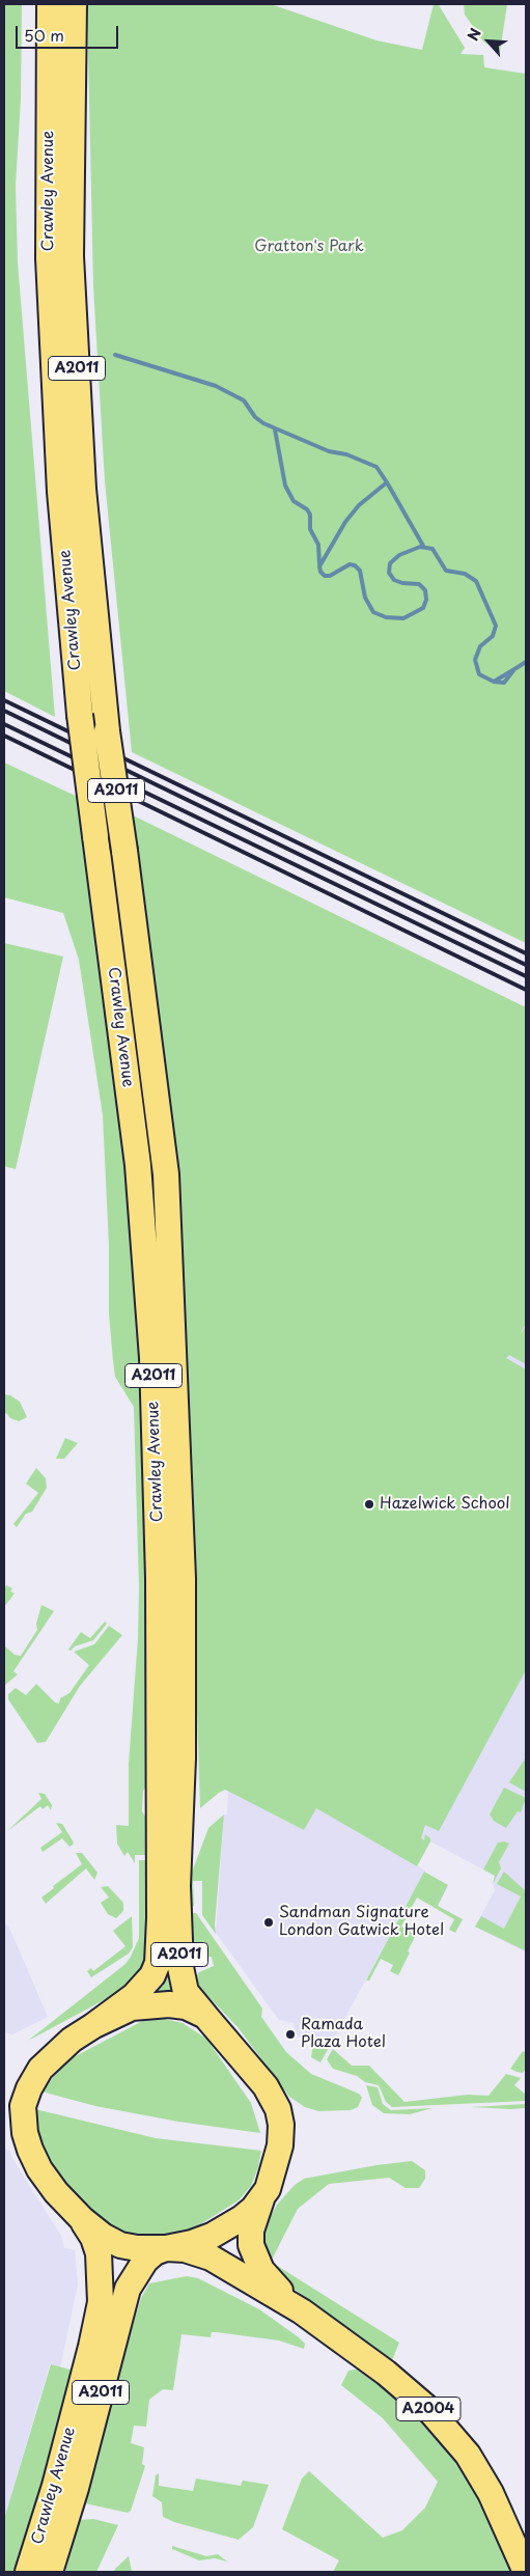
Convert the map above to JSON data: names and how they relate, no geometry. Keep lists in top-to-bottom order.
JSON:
{
  "streets": {
    "main road": ["Crawley Avenue", "A2011", "A2004"]
  },
  "crossings": [
    ["Crawley Avenue", "A2011"],
    ["Crawley Avenue", "A2004"],
    ["A2011", "A2004"]
  ],
  "parks": ["Gratton's Park"],
  "places": ["Hazelwick School", "Sandman Signature London Gatwick Hotel", "Ramada Plaza Hotel"],
  "scale_bar": "50 m",
  "north": "top left"
}
